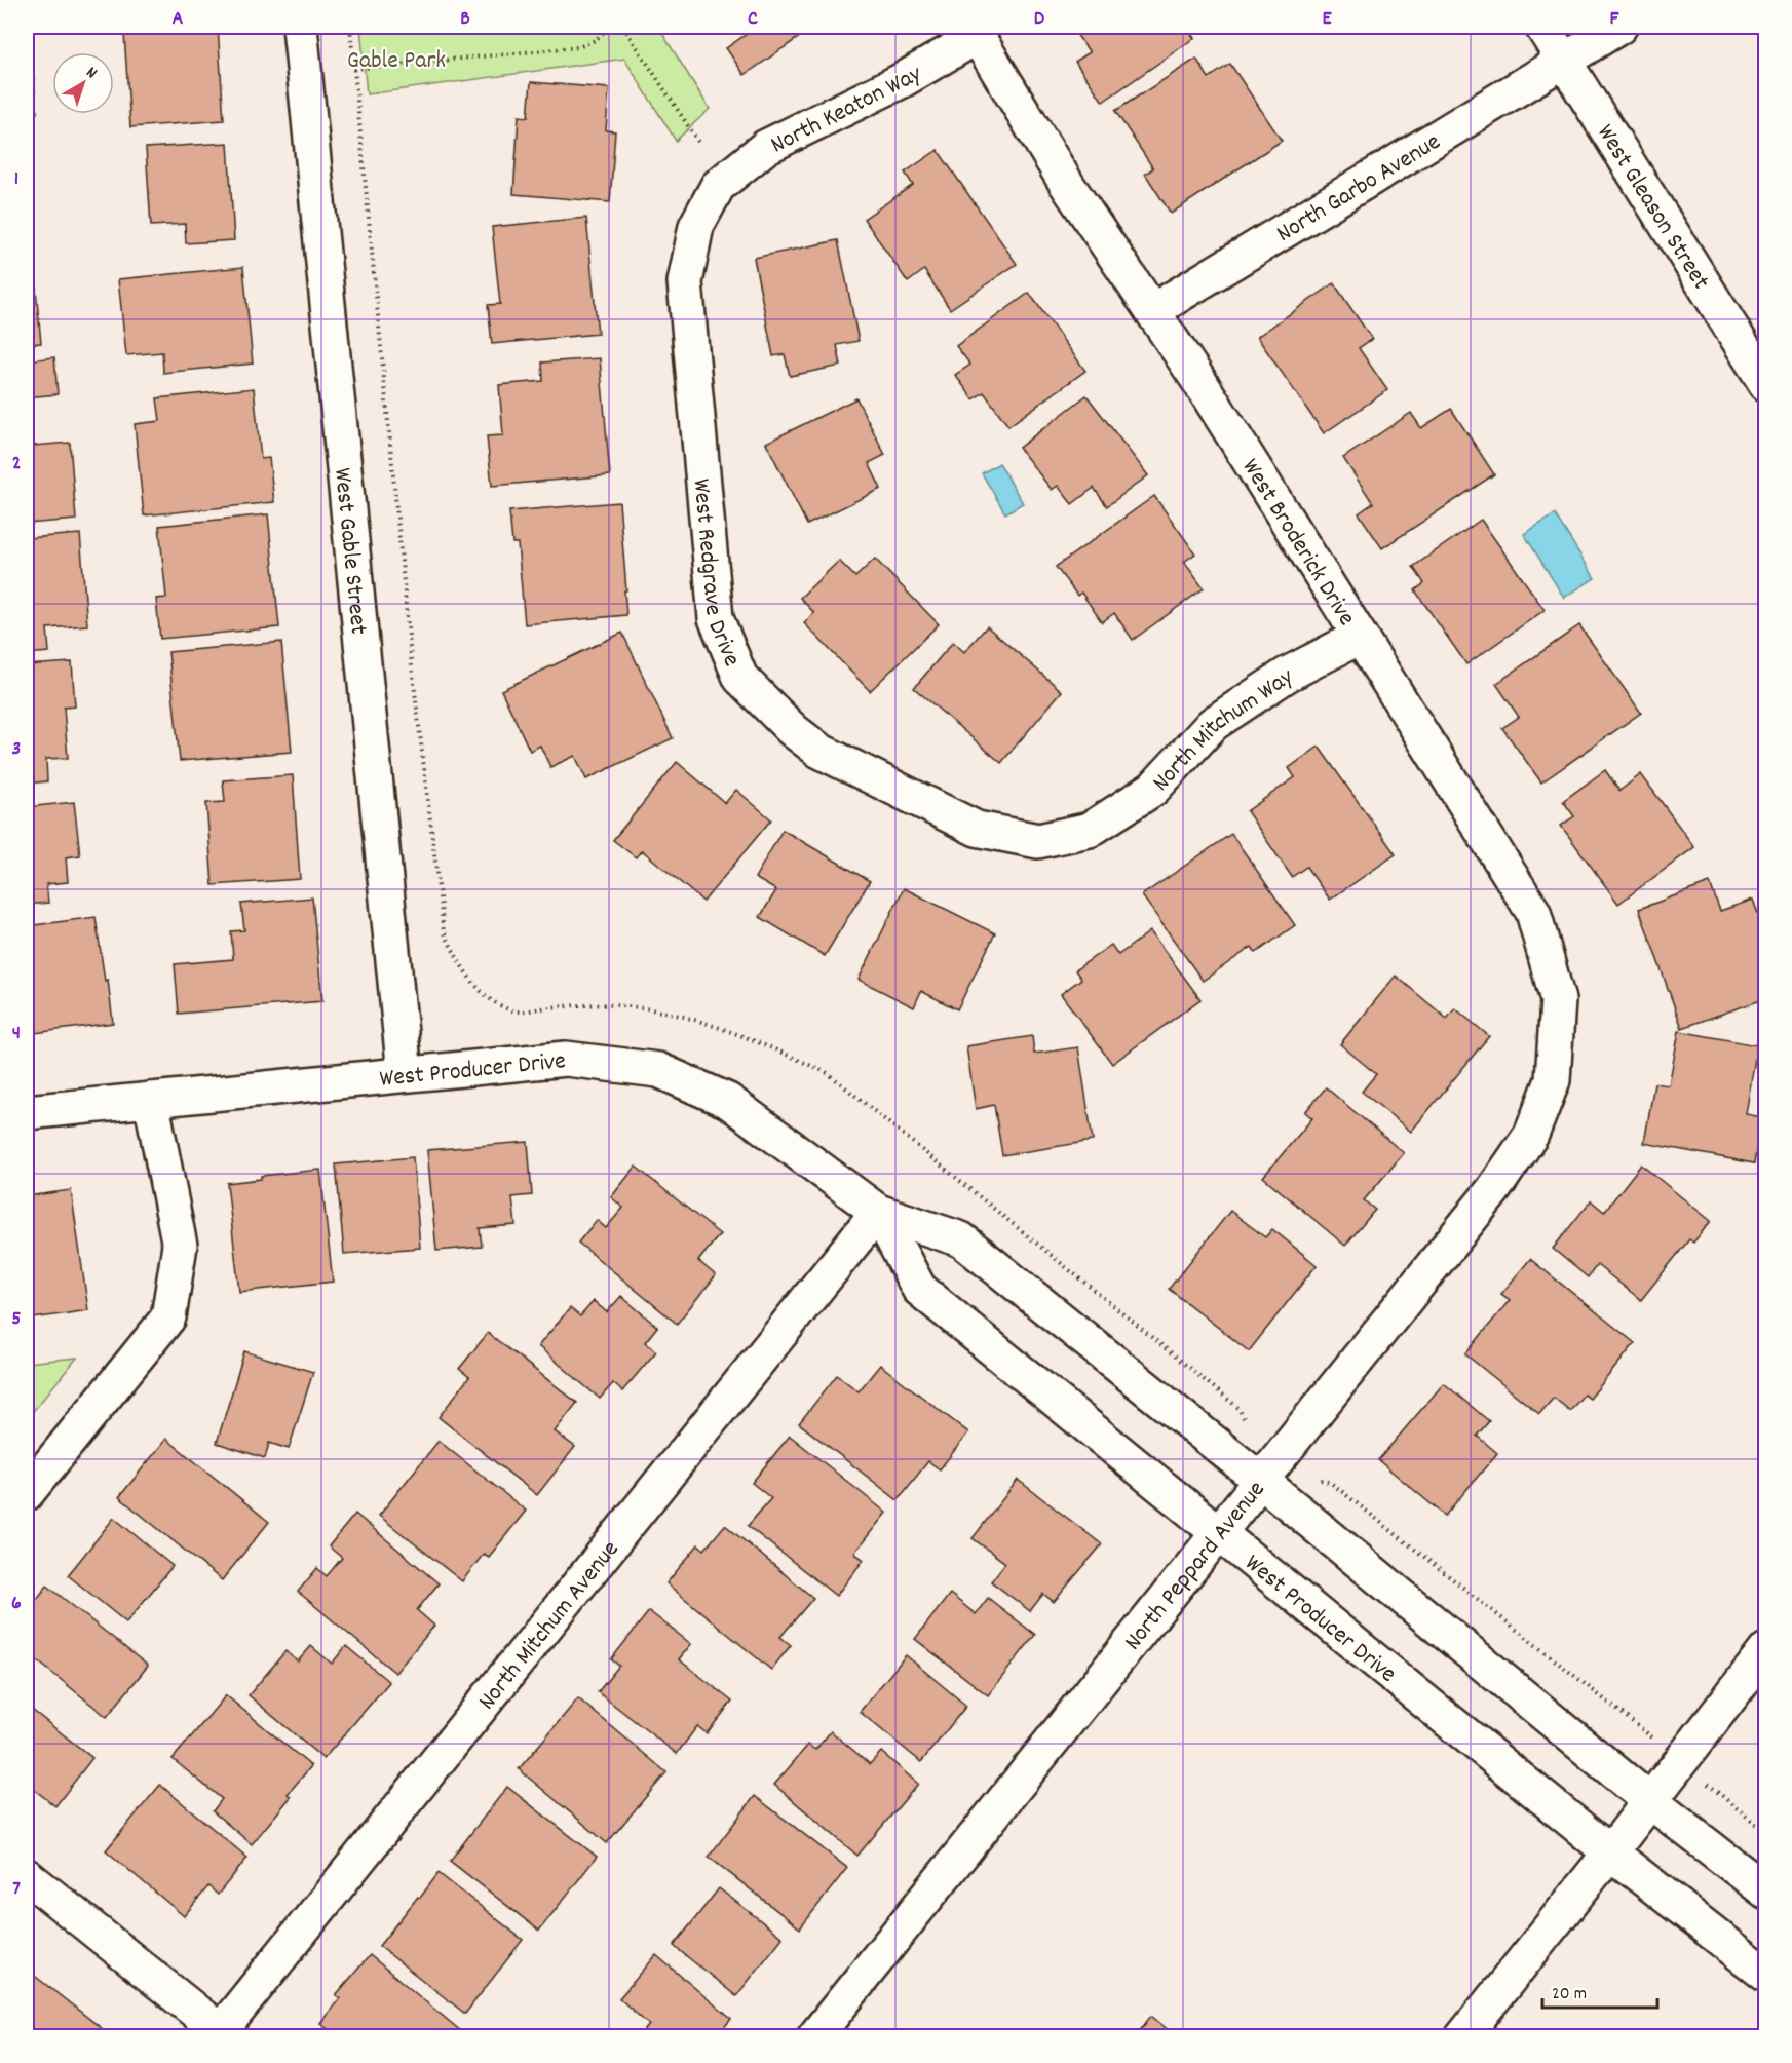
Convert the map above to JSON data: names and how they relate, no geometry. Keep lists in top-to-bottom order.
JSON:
{
  "streets": {
    "street": [
      "North Keaton Way",
      "North Garbo Avenue",
      "West Gleason Street",
      "West Broderick Drive",
      "West Gable Street",
      "West Redgrave Drive",
      "North Mitchum Way",
      "West Producer Drive",
      "North Peppard Avenue",
      "North Mitchum Avenue"
    ]
  },
  "crossings": [
    ["North Keaton Way", "West Broderick Drive"],
    ["North Keaton Way", "West Redgrave Drive"],
    ["North Garbo Avenue", "West Gleason Street"],
    ["North Garbo Avenue", "West Broderick Drive"],
    ["West Broderick Drive", "North Mitchum Way"],
    ["West Broderick Drive", "North Peppard Avenue"],
    ["West Gable Street", "West Producer Drive"],
    ["West Redgrave Drive", "North Mitchum Way"],
    ["West Producer Drive", "North Peppard Avenue"],
    ["West Producer Drive", "North Mitchum Avenue"]
  ],
  "parks": ["Gable Park"],
  "scale_bar": "20 m",
  "north": "top right",
  "grid": {
    "columns": [
      "A",
      "B",
      "C",
      "D",
      "E",
      "F"
    ],
    "rows": [
      "1",
      "2",
      "3",
      "4",
      "5",
      "6",
      "7"
    ]
  }
}
